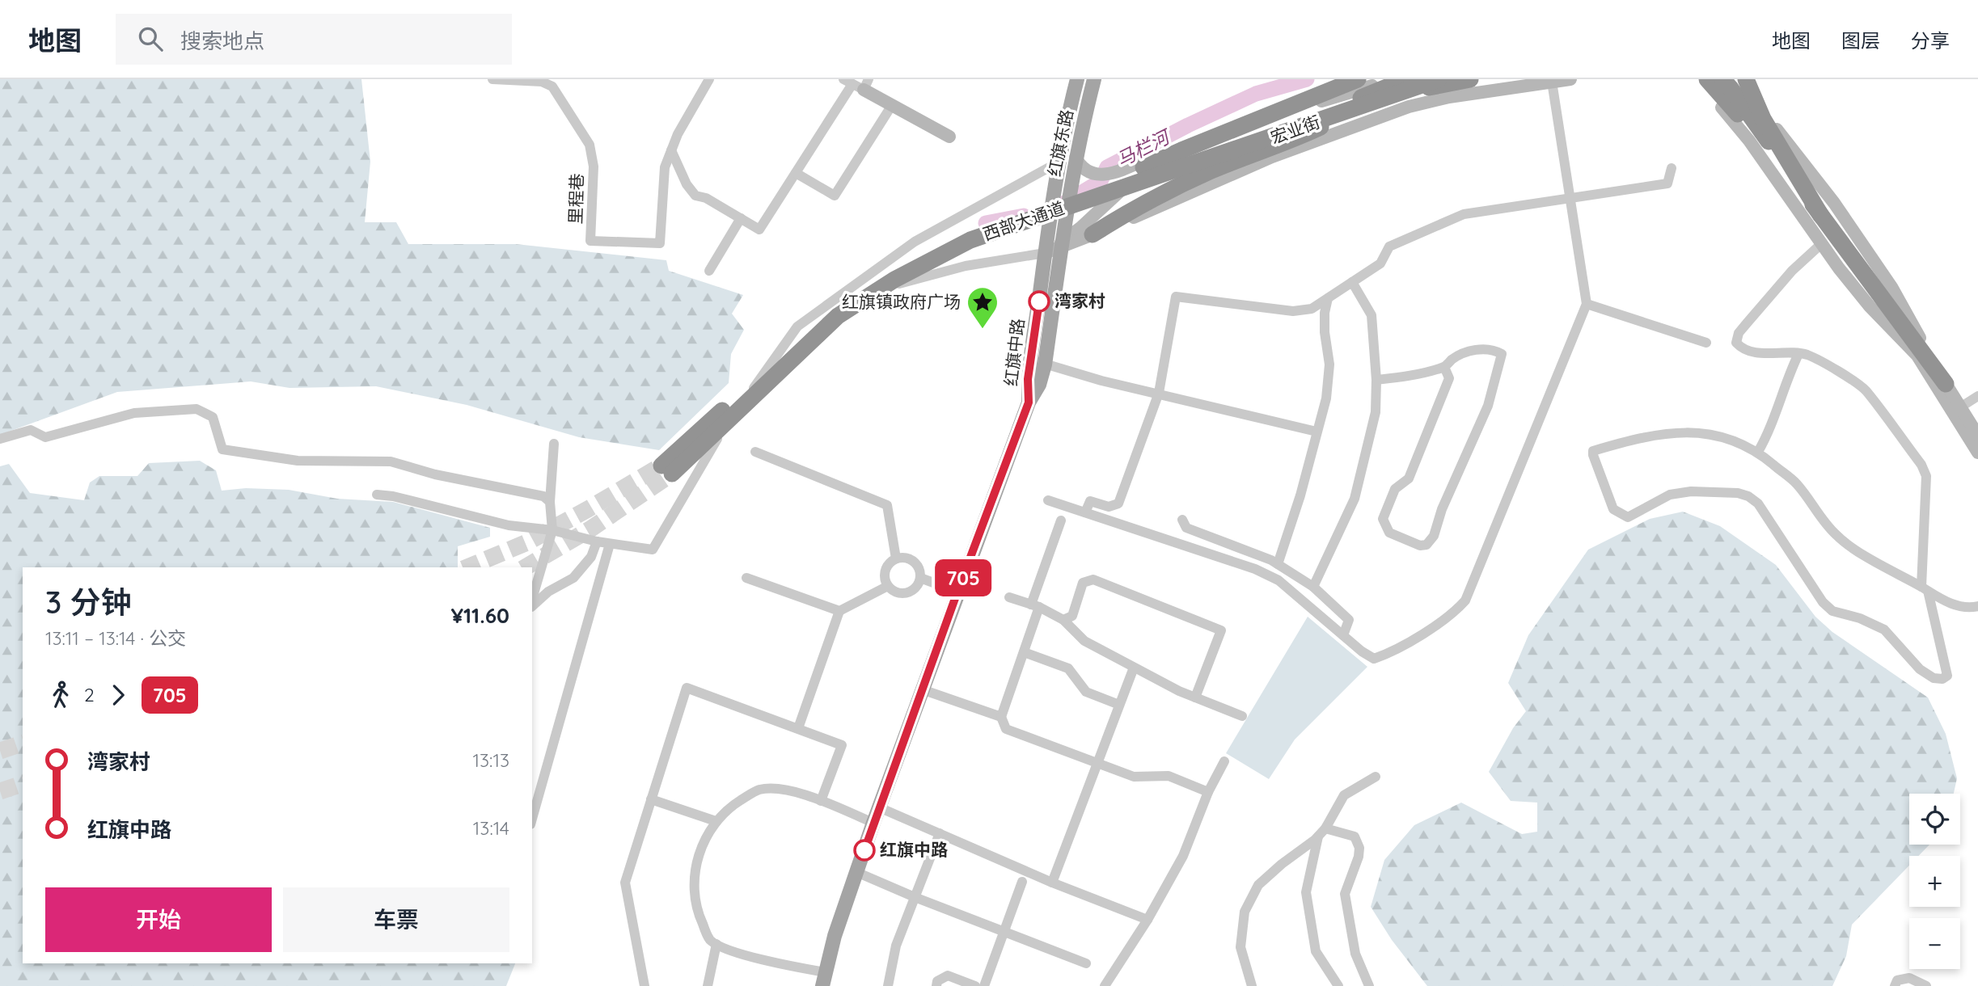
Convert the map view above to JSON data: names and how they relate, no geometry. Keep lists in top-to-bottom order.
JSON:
{
  "streets": {
    "highway": ["西部大通道"],
    "main road": ["宏业街", "红旗东路", "红旗中路"],
    "street": ["里程巷"]
  },
  "crossings": [
    ["宏业街", "红旗东路"],
    ["宏业街", "西部大通道"],
    ["宏业街", "红旗中路"],
    ["红旗东路", "红旗中路"]
  ],
  "water": ["马栏河"],
  "places": {
    "other": ["湾家村", "红旗中路"],
    "place": ["红旗镇政府广场"]
  },
  "lines": ["bus line 705"],
  "page": {
    "header": "地图",
    "search": "搜索地点",
    "nav": ["地图", "图层", "分享"],
    "on_map": "705",
    "heading": ["3 分钟", "13:11 – 13:14 · 公交", "¥11.60"],
    "legs": ["2", "705"],
    "list": [
      {
        "name": "湾家村",
        "value": "13:13"
      },
      {
        "name": "红旗中路",
        "value": "13:14"
      }
    ],
    "map_buttons": ["+", "−"],
    "buttons": ["开始", "车票"]
  }
}
